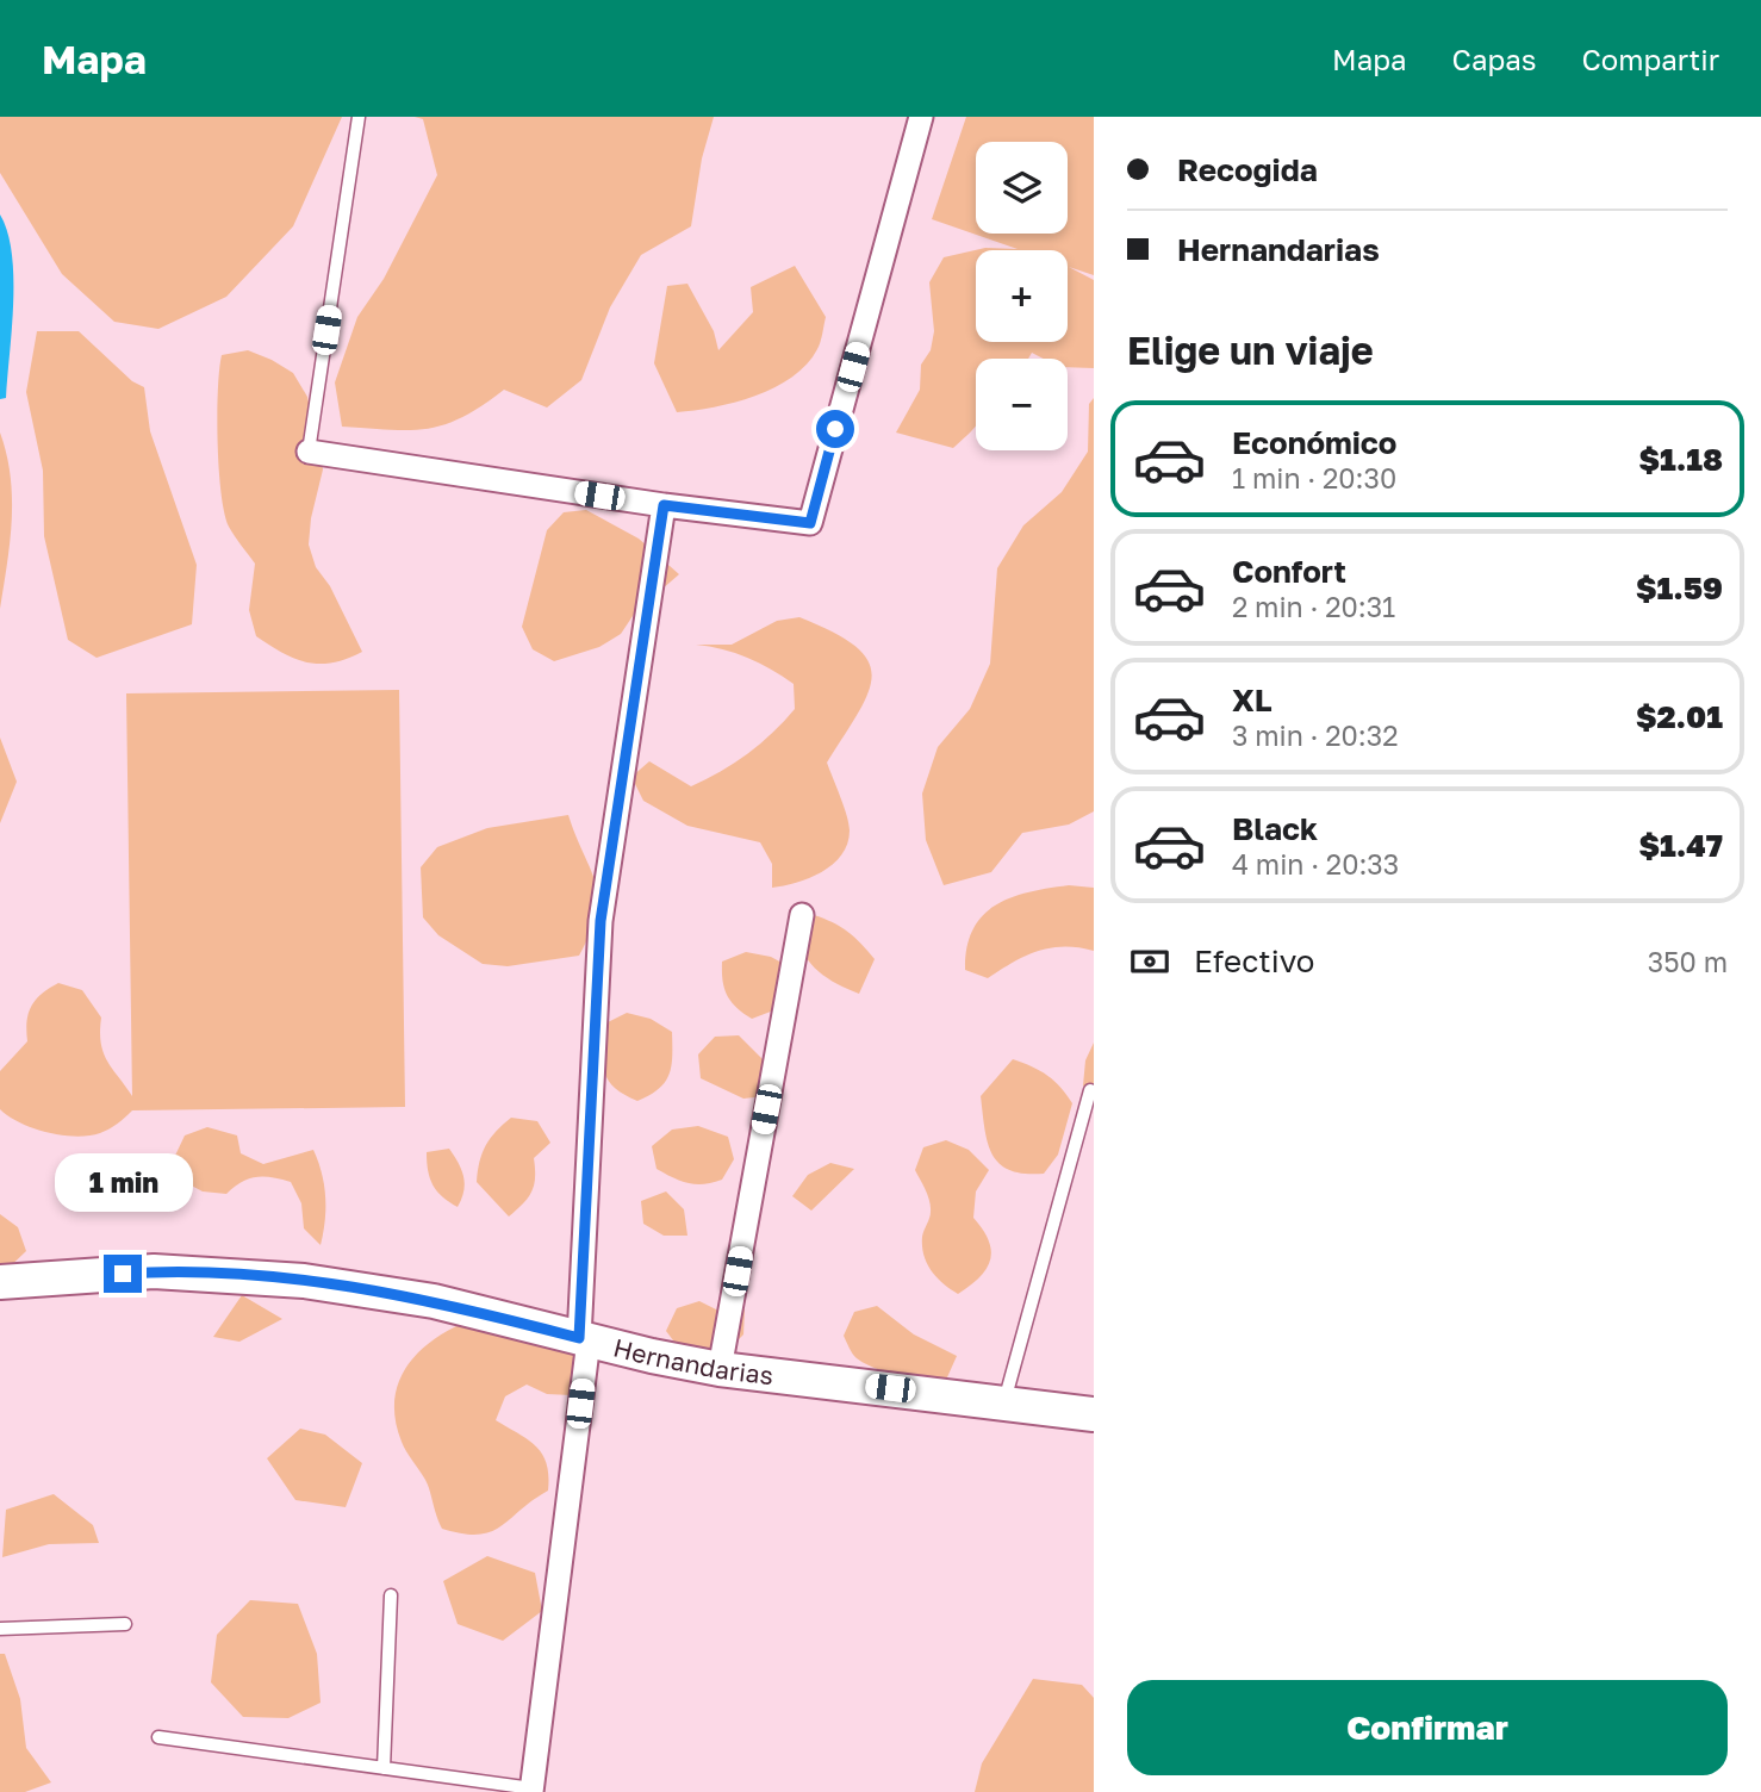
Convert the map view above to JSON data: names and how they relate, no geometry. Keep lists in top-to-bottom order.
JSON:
{
  "streets": {
    "street": ["Hernandarias"]
  },
  "page": {
    "header": "Mapa",
    "nav": ["Mapa", "Capas", "Compartir"],
    "banner": ["Recogida", "Hernandarias"],
    "map_buttons": ["+", "−"],
    "heading": "Elige un viaje",
    "list": [
      {
        "name": "Económico",
        "note": "1 min · 20:30",
        "value": "$1.18"
      },
      {
        "name": "Confort",
        "note": "2 min · 20:31",
        "value": "$1.59"
      },
      {
        "name": "XL",
        "note": "3 min · 20:32",
        "value": "$2.01"
      },
      {
        "name": "Black",
        "note": "4 min · 20:33",
        "value": "$1.47"
      }
    ],
    "pay": ["Efectivo", "350 m"],
    "bubble": "1 min",
    "buttons": "Confirmar"
  }
}
